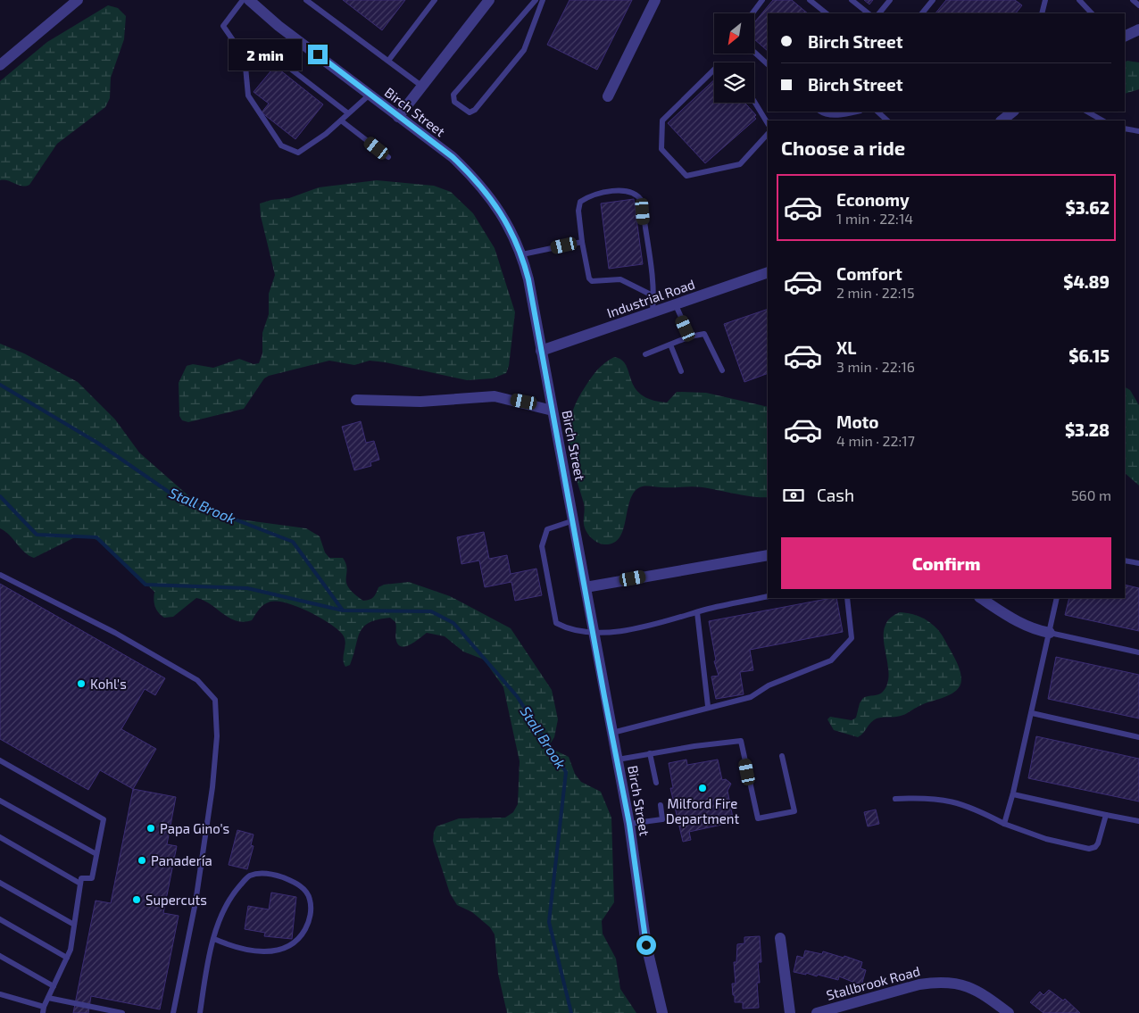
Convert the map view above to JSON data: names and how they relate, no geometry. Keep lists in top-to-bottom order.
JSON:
{
  "streets": {
    "street": ["Birch Street", "Industrial Road", "Stallbrook Road"]
  },
  "crossings": [
    ["Birch Street", "Industrial Road"]
  ],
  "water": ["Stall Brook"],
  "places": [
    "Kohl's",
    "Milford Fire Department",
    "Papa Gino's",
    "Panadería",
    "Supercuts"
  ],
  "north": "bottom left",
  "page": {
    "banner": ["Birch Street", "Birch Street"],
    "bubble": "2 min",
    "heading": "Choose a ride",
    "list": [
      {
        "name": "Economy",
        "note": "1 min · 22:14",
        "value": "$3.62"
      },
      {
        "name": "Comfort",
        "note": "2 min · 22:15",
        "value": "$4.89"
      },
      {
        "name": "XL",
        "note": "3 min · 22:16",
        "value": "$6.15"
      },
      {
        "name": "Moto",
        "note": "4 min · 22:17",
        "value": "$3.28"
      }
    ],
    "pay": ["Cash", "560 m"],
    "buttons": "Confirm"
  }
}
